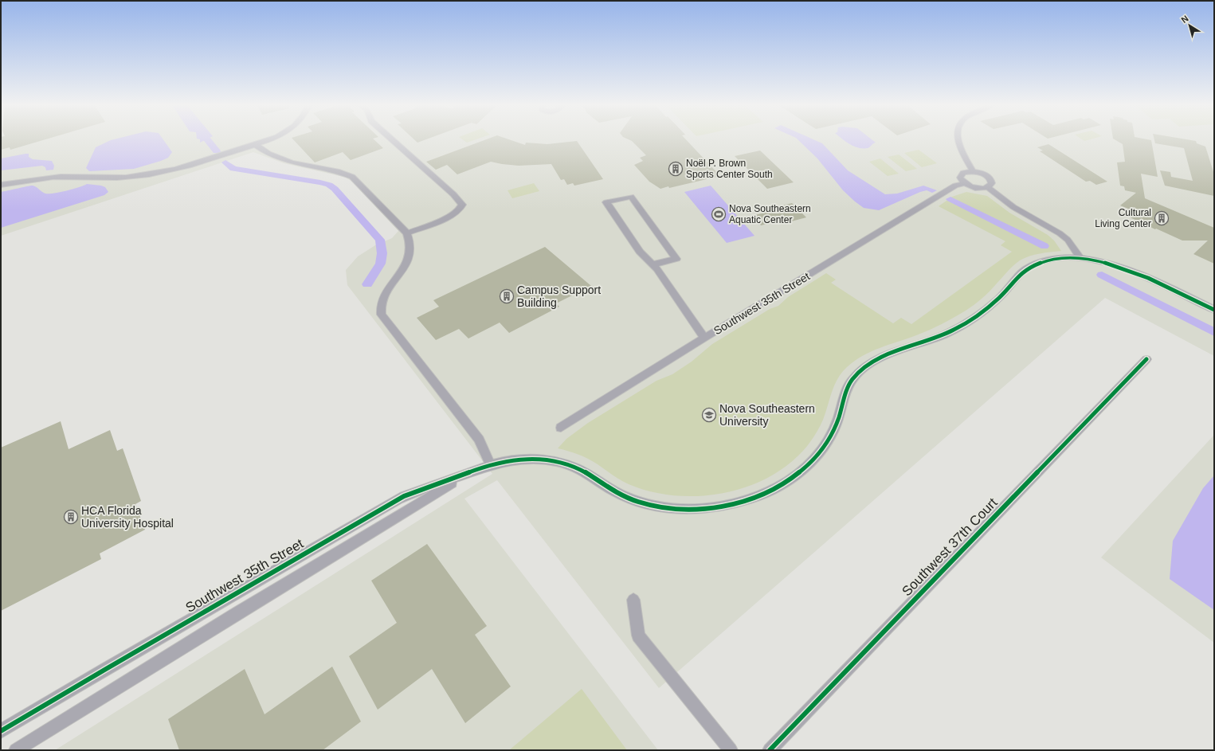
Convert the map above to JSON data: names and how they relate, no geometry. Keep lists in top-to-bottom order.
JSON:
{
  "streets": {
    "street": ["Southwest 35th Street", "Southwest 37th Court"]
  },
  "places": {
    "building": [
      "Noël P. Brown Sports Center South",
      "Cultural Living Center",
      "Campus Support Building",
      "HCA Florida University Hospital"
    ],
    "sports": ["Nova Southeastern Aquatic Center"],
    "school or university": ["Nova Southeastern University"]
  },
  "north": "top left"
}
